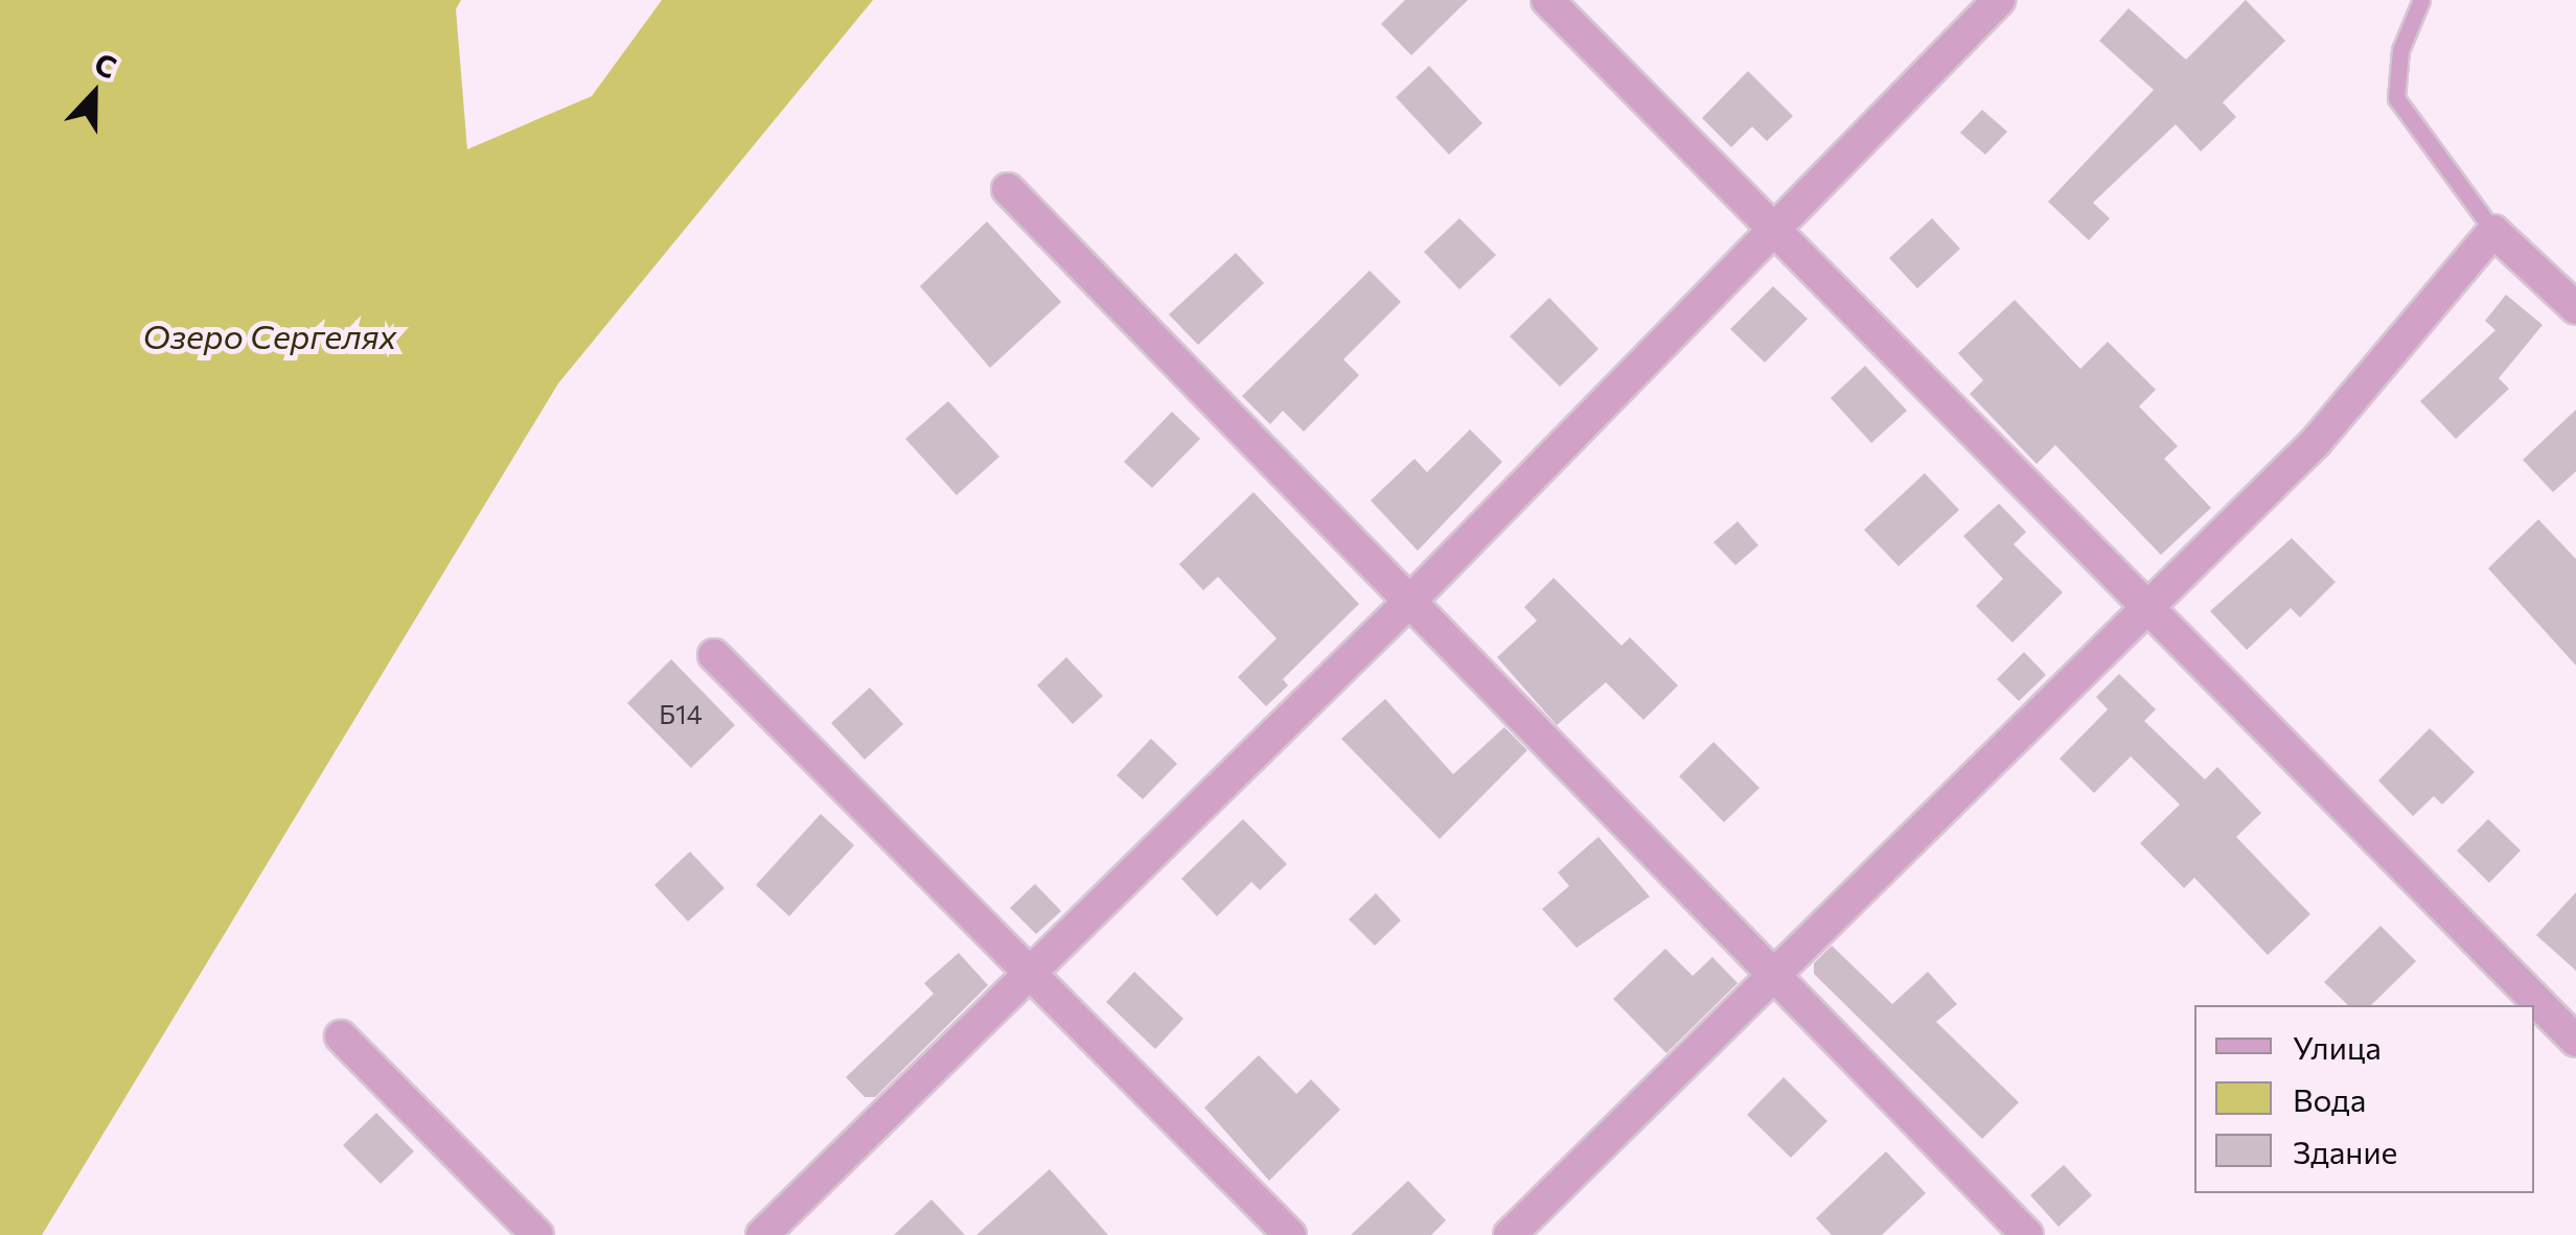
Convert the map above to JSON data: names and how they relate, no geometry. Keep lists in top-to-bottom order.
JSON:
{
  "water": ["Озеро Сергелях"],
  "house_numbers": ["Б14"],
  "legend": ["Улица", "Вода", "Здание"],
  "north": "top"
}
